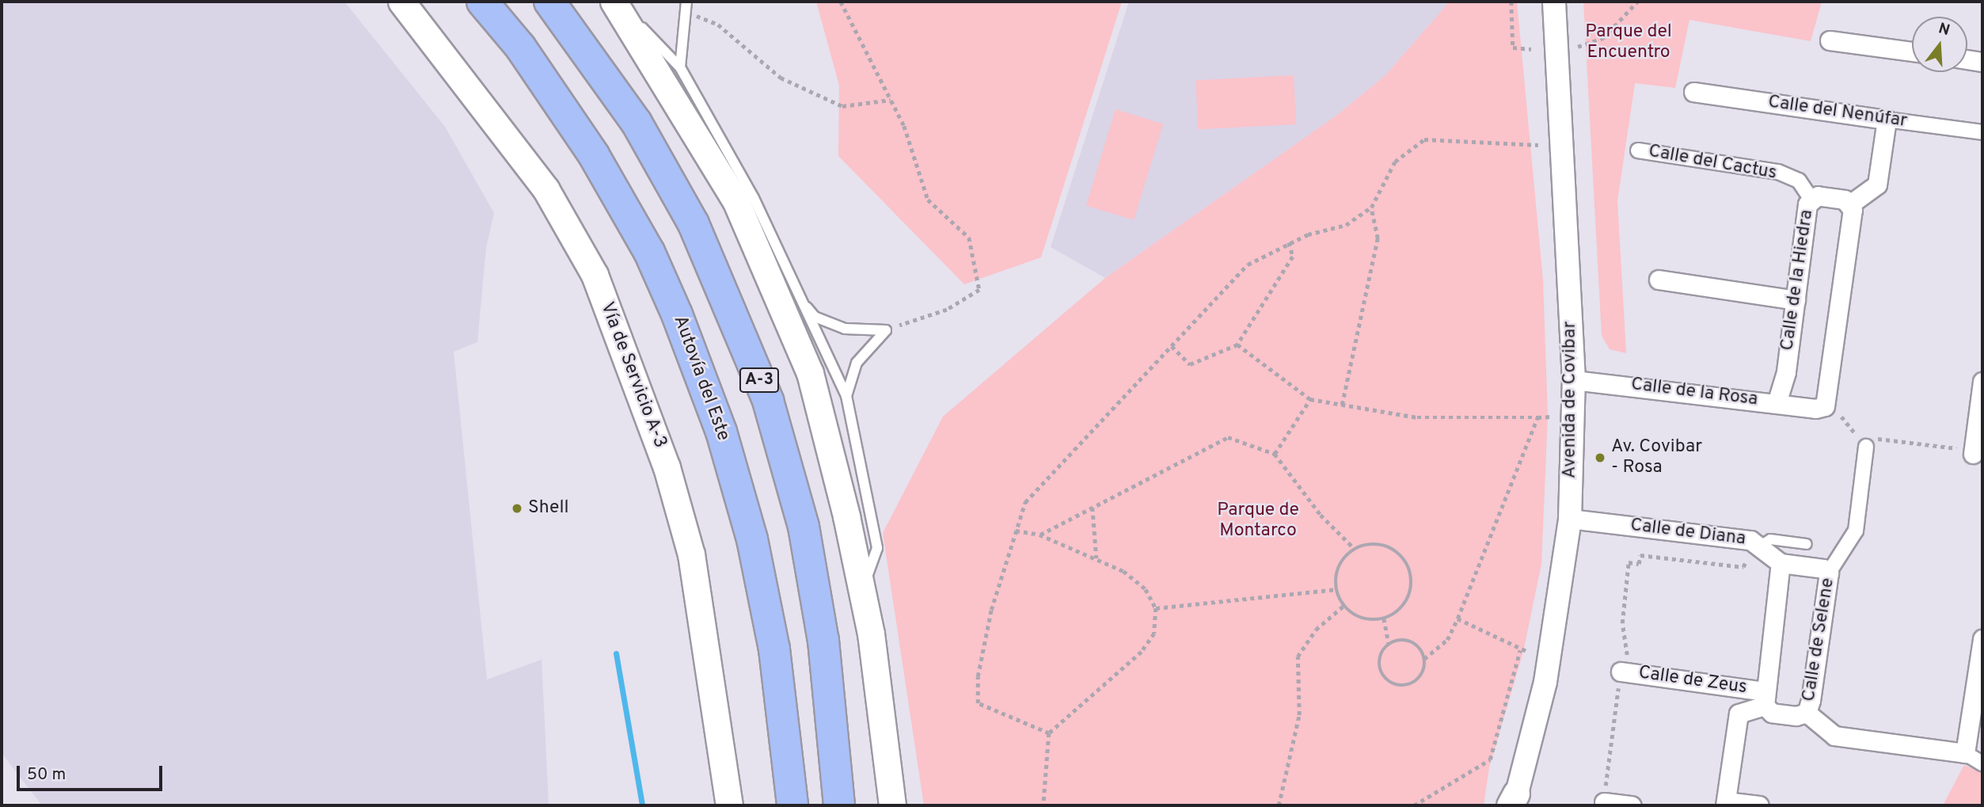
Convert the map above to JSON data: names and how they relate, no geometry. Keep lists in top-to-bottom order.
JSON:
{
  "streets": {
    "highway": ["Autovía del Este", "A-3"],
    "main road": ["Vía de Servicio A-3"],
    "street": [
      "Calle del Nenúfar",
      "Calle del Cactus",
      "Calle de la Hiedra",
      "Calle de la Rosa",
      "Avenida de Covibar",
      "Calle de Diana",
      "Calle de Selene",
      "Calle de Zeus"
    ]
  },
  "crossings": [
    ["Calle del Cactus", "Calle de la Hiedra"],
    ["Calle de la Hiedra", "Calle de la Rosa"],
    ["Calle de la Rosa", "Avenida de Covibar"],
    ["Avenida de Covibar", "Calle de Diana"],
    ["Calle de Selene", "Calle de Zeus"]
  ],
  "parks": ["Parque del Encuentro", "Parque de Montarco"],
  "places": ["Av. Covibar - Rosa", "Shell"],
  "scale_bar": "50 m",
  "north": "top"
}
